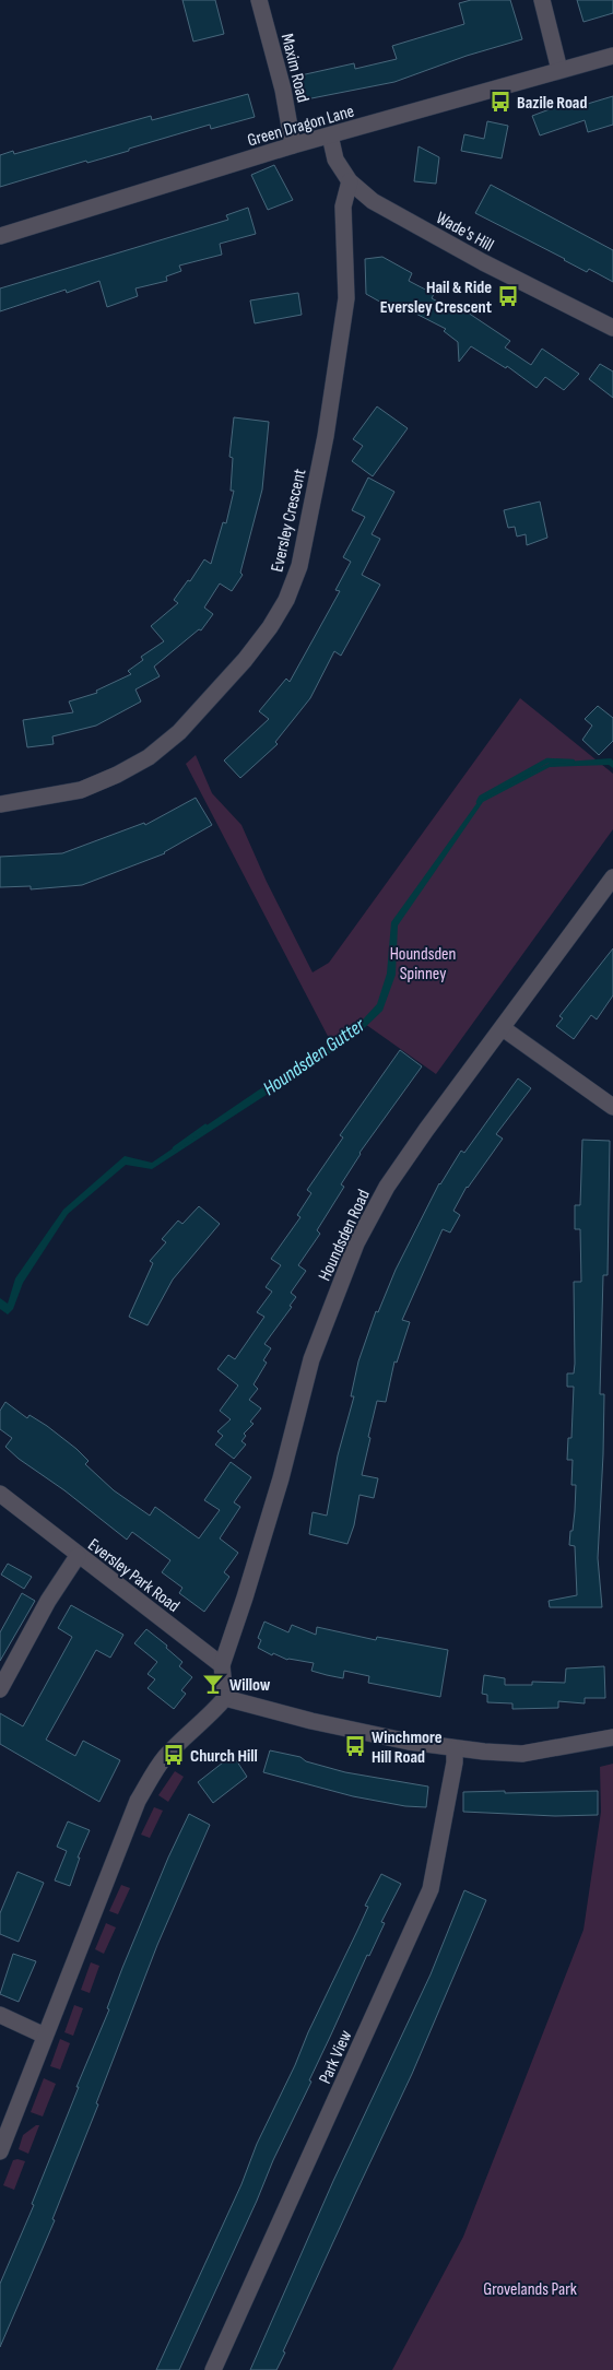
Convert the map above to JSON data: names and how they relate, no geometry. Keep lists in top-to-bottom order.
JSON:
{
  "streets": {
    "street": [
      "Maxim Road",
      "Green Dragon Lane",
      "Wade's Hill",
      "Eversley Crescent",
      "Houndsden Road",
      "Eversley Park Road",
      "Park View"
    ]
  },
  "crossings": [
    ["Maxim Road", "Green Dragon Lane"],
    ["Green Dragon Lane", "Wade's Hill"],
    ["Wade's Hill", "Eversley Crescent"],
    ["Houndsden Road", "Eversley Park Road"]
  ],
  "water": ["Houndsden Gutter"],
  "parks": ["Houndsden Spinney", "Grovelands Park"],
  "places": {
    "bus stop": [
      "Bazile Road",
      "Hail & Ride Eversley Crescent",
      "Winchmore Hill Road",
      "Church Hill"
    ],
    "bar": ["Willow"]
  }
}
